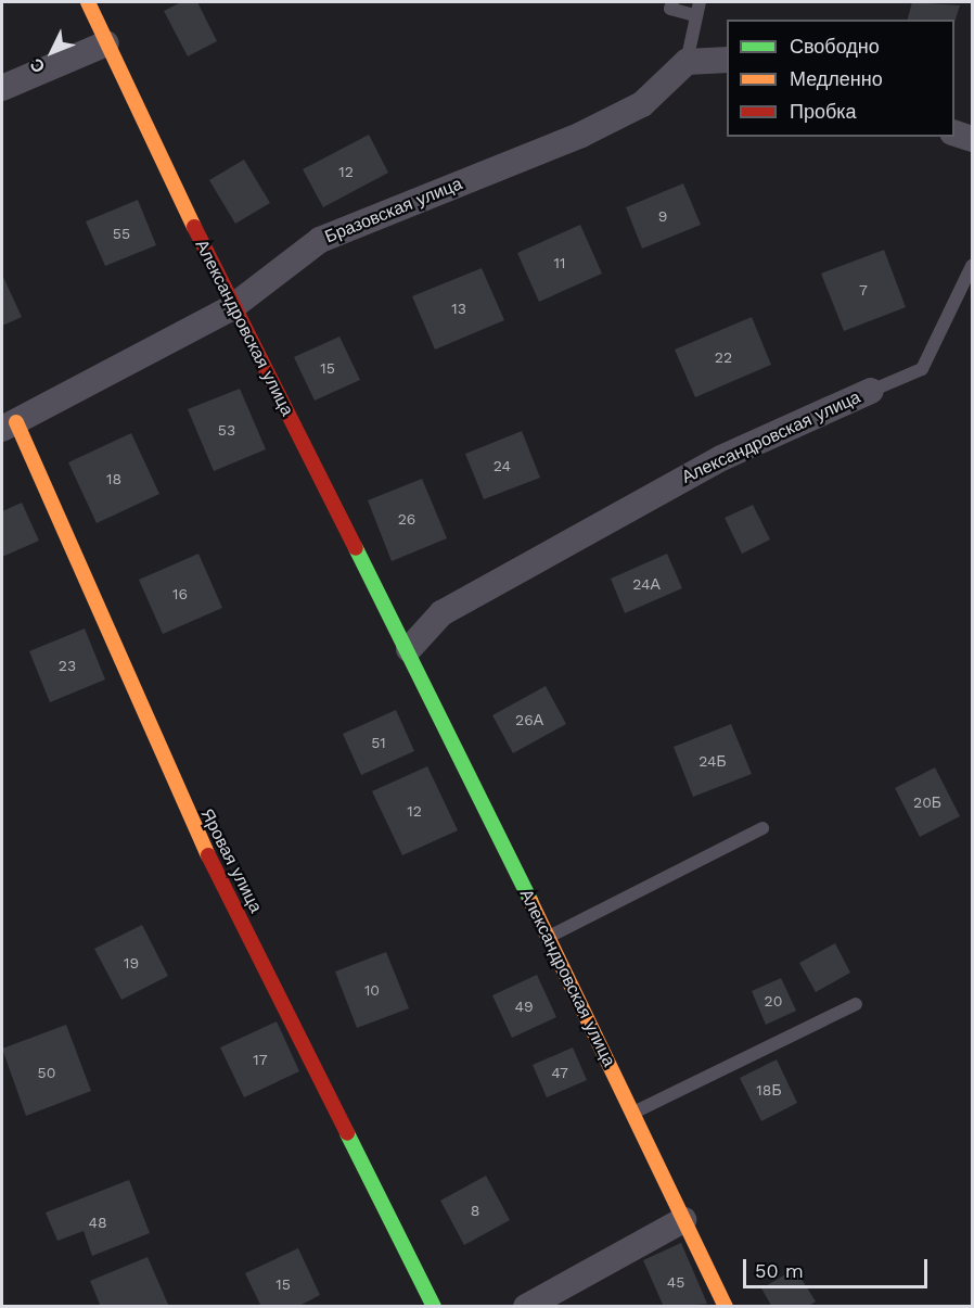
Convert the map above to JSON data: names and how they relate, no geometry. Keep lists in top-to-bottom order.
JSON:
{
  "streets": {
    "street": ["Бразовская улица", "Александровская улица", "Яровая улица"]
  },
  "crossings": [
    ["Бразовская улица", "Александровская улица"],
    ["Бразовская улица", "Яровая улица"]
  ],
  "house_numbers": [
    "12",
    "9",
    "55",
    "11",
    "7",
    "13",
    "22",
    "15",
    "53",
    "24",
    "18",
    "26",
    "24А",
    "16",
    "23",
    "26А",
    "51",
    "24Б",
    "20Б",
    "12",
    "19",
    "10",
    "20",
    "49",
    "17",
    "50",
    "47",
    "18Б",
    "8",
    "48",
    "45",
    "15"
  ],
  "legend": ["Свободно", "Медленно", "Пробка"],
  "scale_bar": "50 m",
  "north": "bottom left"
}
